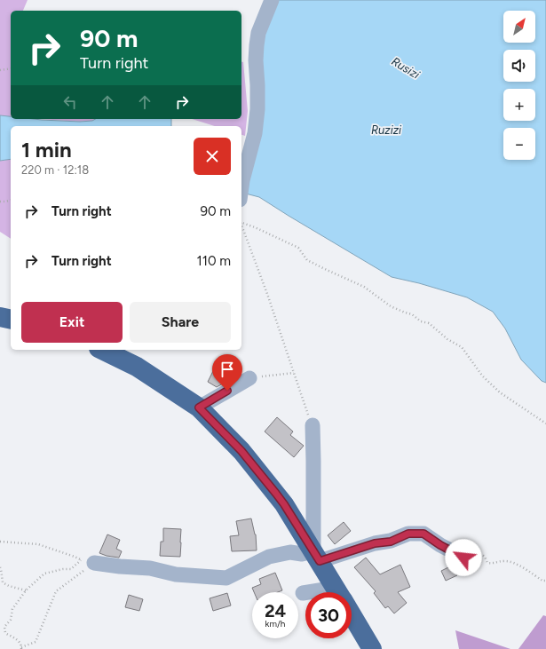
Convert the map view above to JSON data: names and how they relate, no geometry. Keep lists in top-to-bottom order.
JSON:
{
  "water": ["Rusizi", "Ruzizi"],
  "north": "top right",
  "page": {
    "map_buttons": ["+", "−"],
    "turn": ["90 m", "Turn right"],
    "heading": ["1 min", "220 m · 12:18"],
    "list": [
      {
        "name": "Turn right",
        "value": "90 m"
      },
      {
        "name": "Turn right",
        "value": "110 m"
      }
    ],
    "buttons": ["Exit", "Share"],
    "speed": "24 km/h",
    "limit": "30"
  }
}
